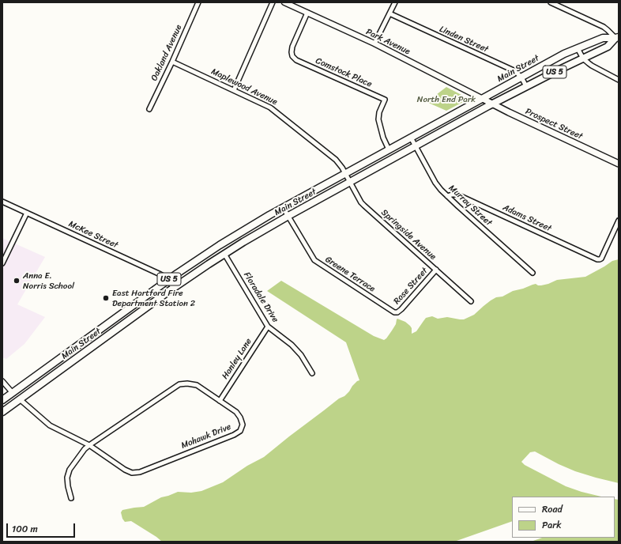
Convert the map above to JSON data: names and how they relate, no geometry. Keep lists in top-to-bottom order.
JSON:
{
  "streets": {
    "highway": ["Main Street", "US 5"],
    "main road": ["Prospect Street"],
    "street": [
      "Linden Street",
      "Park Avenue",
      "Oakland Avenue",
      "Comstock Place",
      "Maplewood Avenue",
      "Murray Street",
      "Adams Street",
      "McKee Street",
      "Springside Avenue",
      "Greene Terrace",
      "Rose Street",
      "Floradale Drive",
      "Hanley Lane",
      "Mohawk Drive"
    ]
  },
  "crossings": [
    ["Linden Street", "Main Street"],
    ["Park Avenue", "Main Street"],
    ["Park Avenue", "Comstock Place"],
    ["Park Avenue", "Prospect Street"],
    ["Oakland Avenue", "Maplewood Avenue"],
    ["Main Street", "Comstock Place"],
    ["Main Street", "Maplewood Avenue"],
    ["Main Street", "Prospect Street"],
    ["Main Street", "Murray Street"],
    ["Main Street", "McKee Street"],
    ["Main Street", "Springside Avenue"],
    ["Main Street", "Greene Terrace"],
    ["Main Street", "Floradale Drive"],
    ["Main Street", "Mohawk Drive"],
    ["Maplewood Avenue", "Springside Avenue"],
    ["Murray Street", "Adams Street"],
    ["Springside Avenue", "Rose Street"],
    ["Greene Terrace", "Rose Street"],
    ["Floradale Drive", "Hanley Lane"],
    ["Hanley Lane", "Mohawk Drive"]
  ],
  "parks": ["North End Park"],
  "places": ["Anna E. Norris School", "East Hartford Fire Department Station 2"],
  "legend": ["Road", "Park"],
  "scale_bar": "100 m"
}
